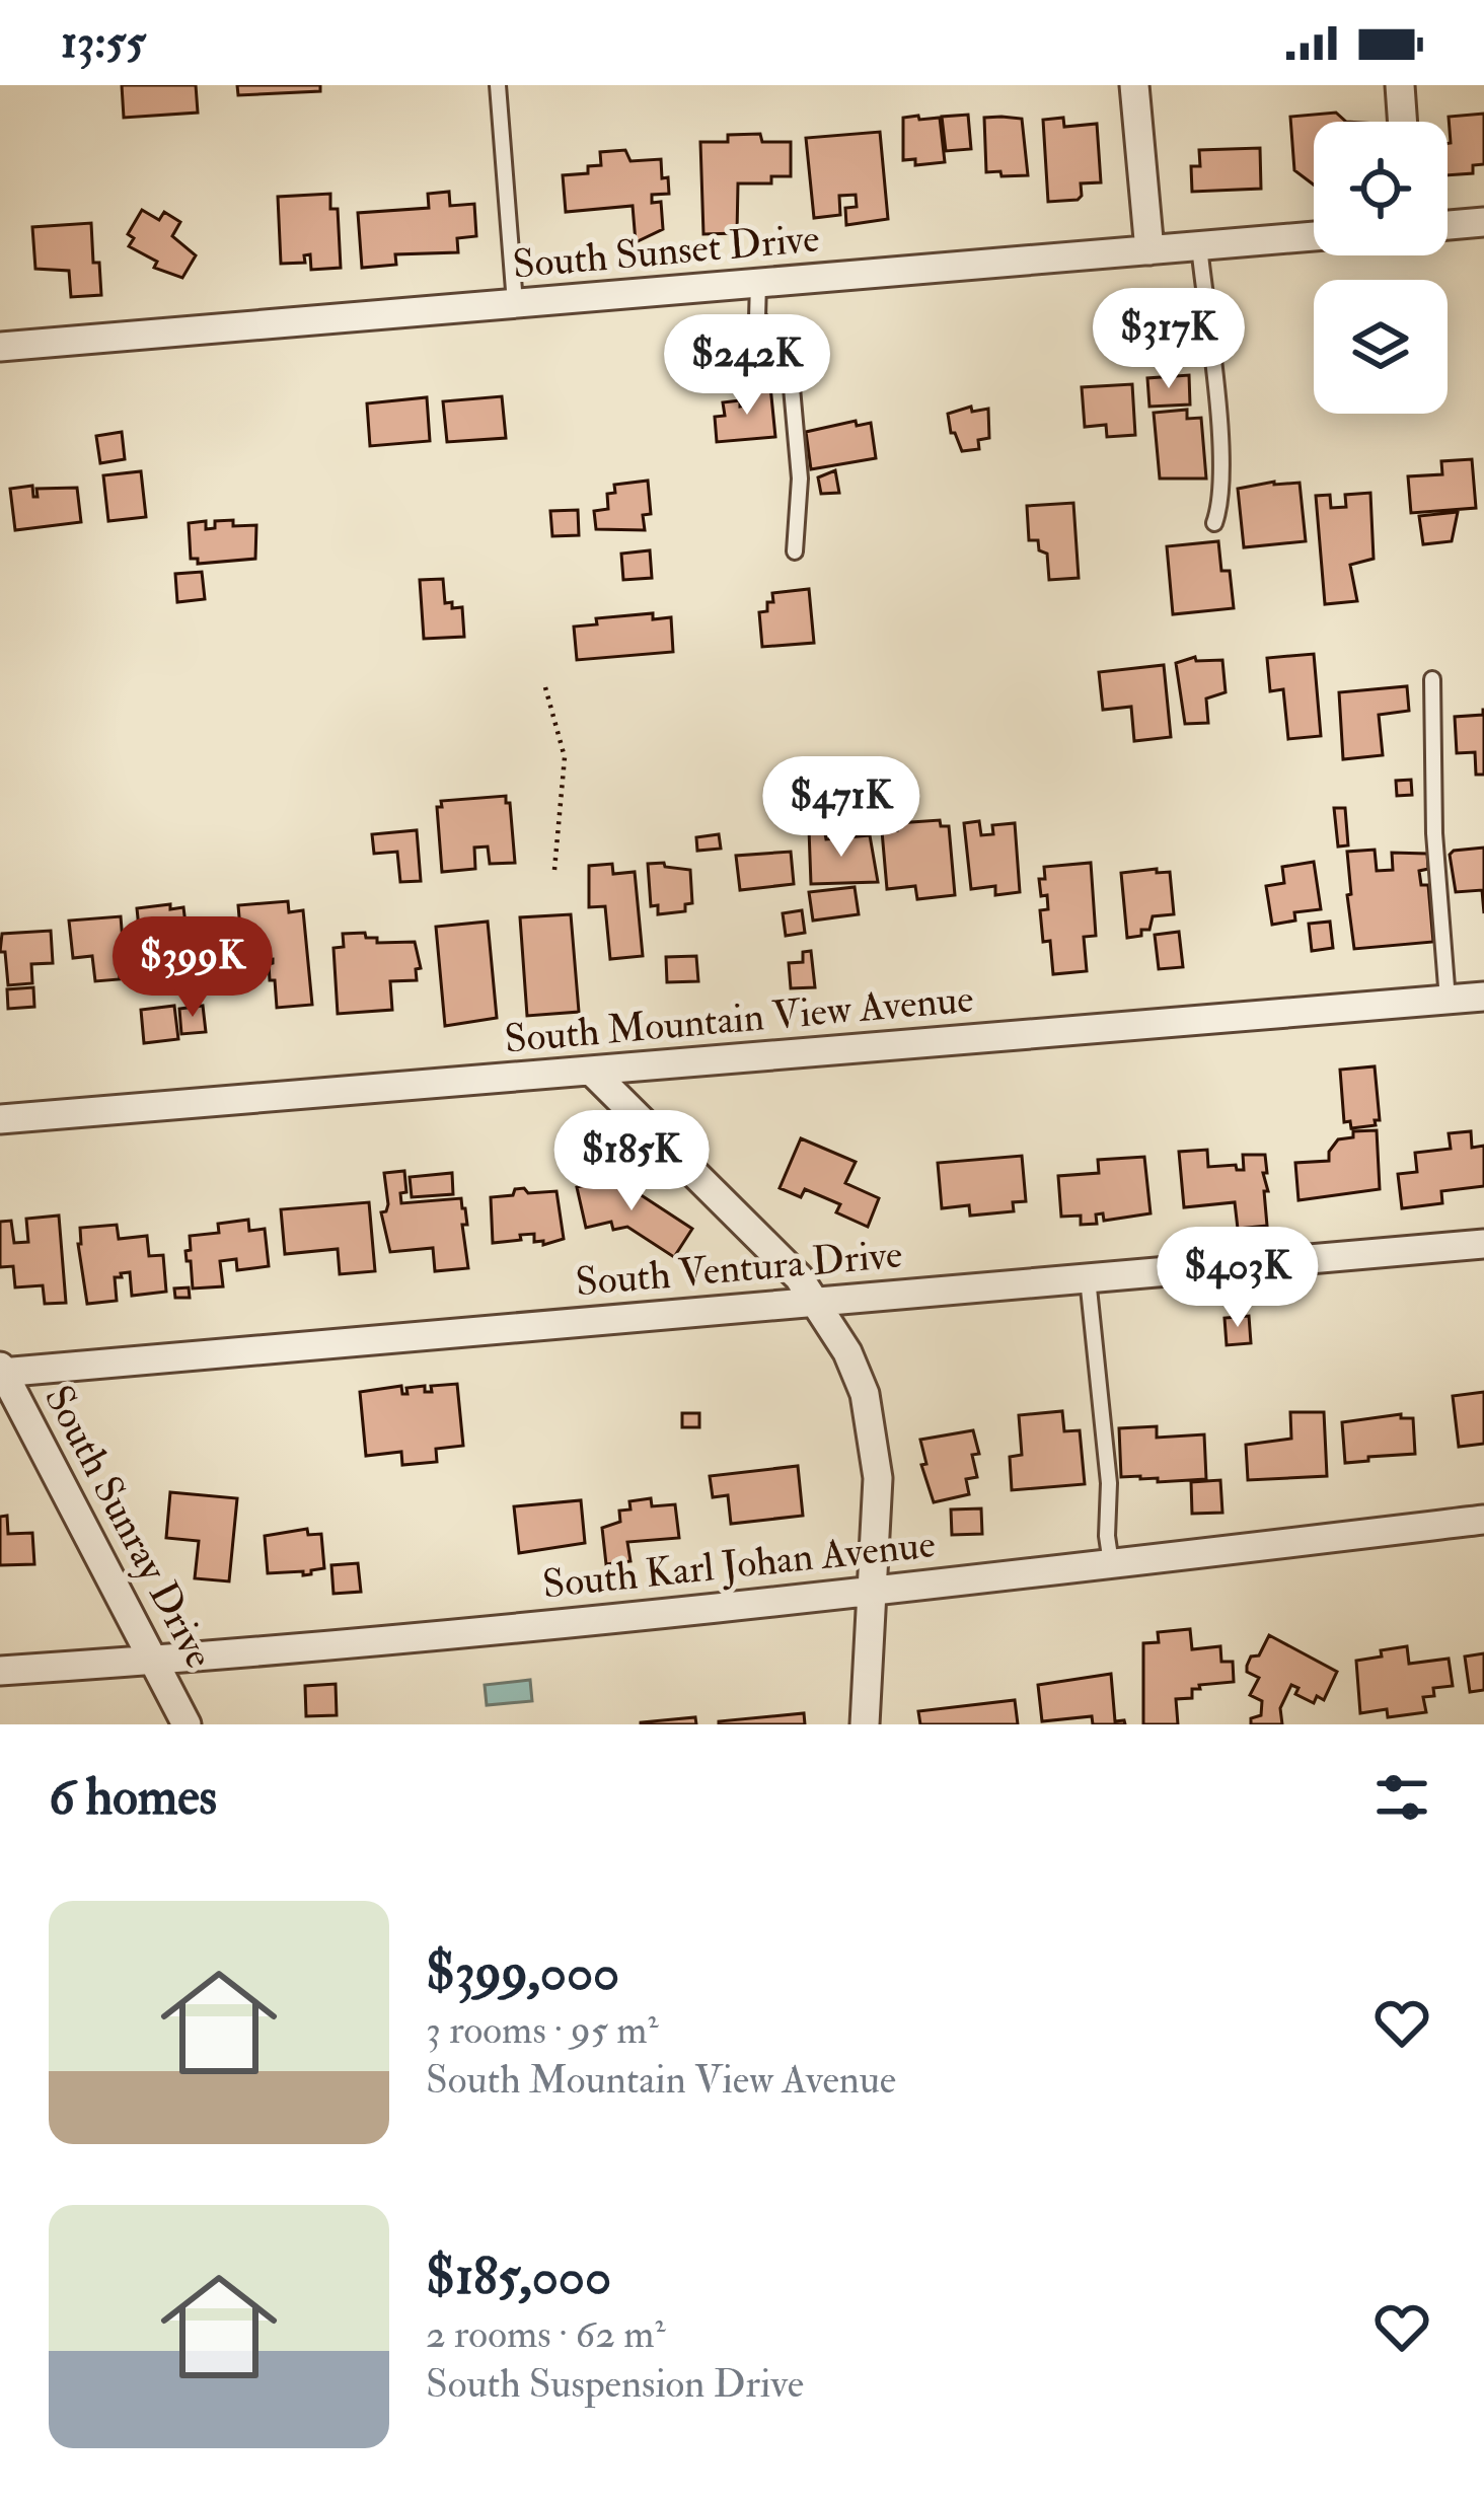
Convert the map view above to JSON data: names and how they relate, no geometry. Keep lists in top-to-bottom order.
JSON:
{
  "streets": {
    "street": [
      "South Sunset Drive",
      "South Mountain View Avenue",
      "South Ventura Drive",
      "South Sunray Drive",
      "South Karl Johan Avenue"
    ]
  },
  "crossings": [
    ["South Ventura Drive", "South Sunray Drive"],
    ["South Sunray Drive", "South Karl Johan Avenue"]
  ],
  "page": {
    "status": "13:55",
    "price": [
      "$317K",
      "$242K",
      "$471K",
      "$399K",
      "$185K",
      "$403K"
    ],
    "heading": "6 homes",
    "list": [
      {
        "name": "$399,000",
        "note": "3 rooms · 95 m² · South Mountain View Avenue"
      },
      {
        "name": "$185,000",
        "note": "2 rooms · 62 m² · South Suspension Drive"
      }
    ]
  }
}
